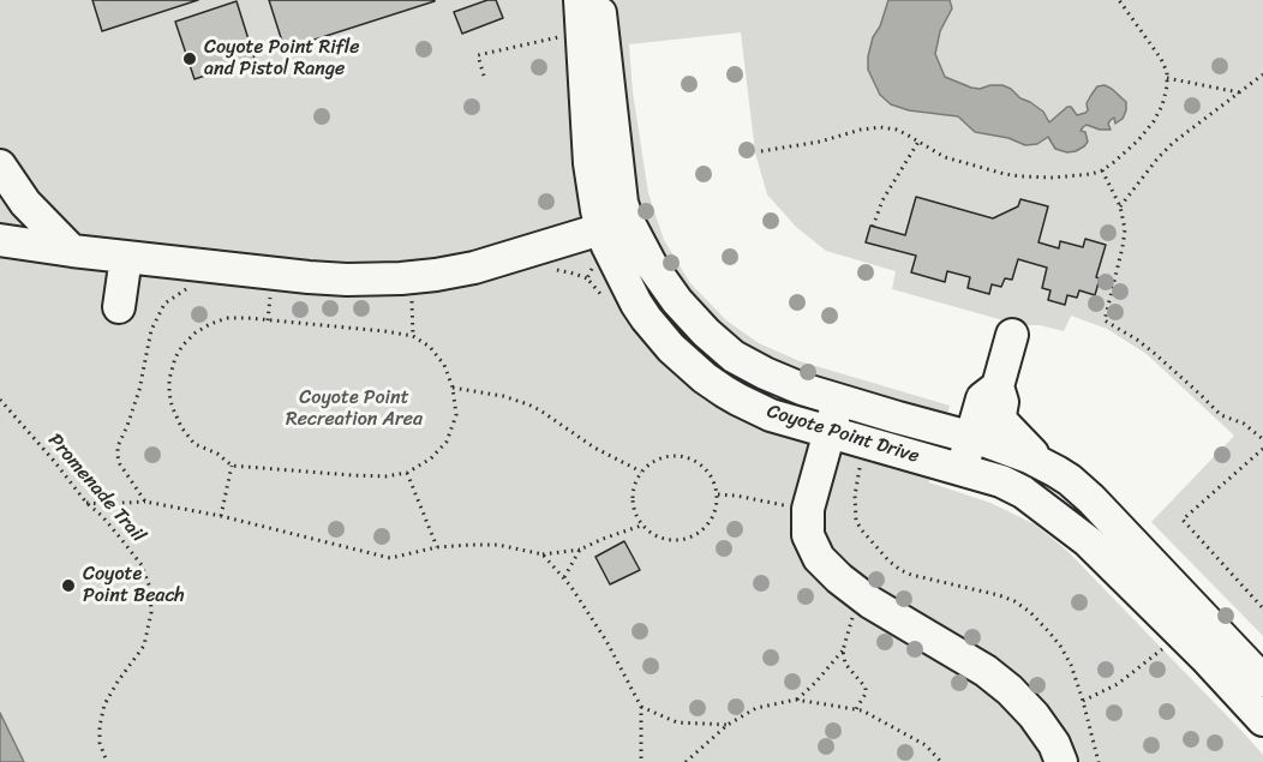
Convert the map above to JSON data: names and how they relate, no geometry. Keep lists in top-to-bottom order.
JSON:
{
  "streets": {
    "street": ["Coyote Point Drive"],
    "path": ["Promenade Trail"]
  },
  "parks": ["Coyote Point Recreation Area"],
  "places": ["Coyote Point Rifle and Pistol Range", "Coyote Point Beach"]
}
